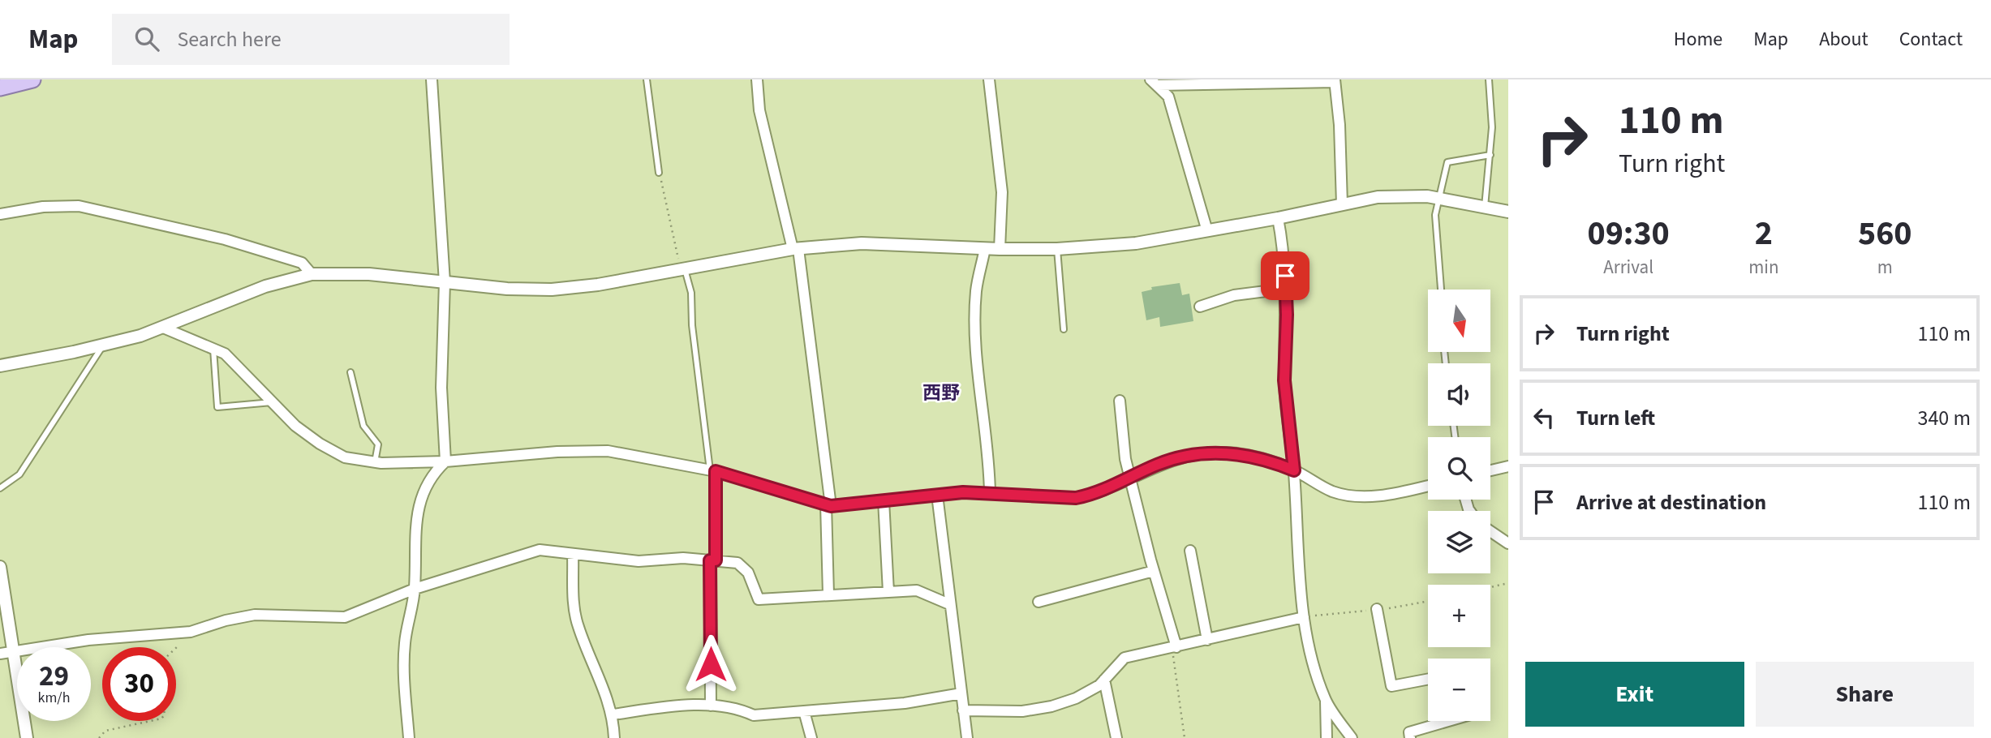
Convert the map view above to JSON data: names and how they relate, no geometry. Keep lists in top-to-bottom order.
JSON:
{
  "districts": ["西野"],
  "north": "bottom",
  "page": {
    "header": "Map",
    "search": "Search here",
    "nav": [
      "Home",
      "Map",
      "About",
      "Contact"
    ],
    "turn": ["110 m", "Turn right"],
    "eta": [
      "09:30",
      "Arrival",
      "2",
      "min",
      "560",
      "m"
    ],
    "map_buttons": ["+", "−"],
    "list": [
      {
        "name": "Turn right",
        "value": "110 m"
      },
      {
        "name": "Turn left",
        "value": "340 m"
      },
      {
        "name": "Arrive at destination",
        "value": "110 m"
      }
    ],
    "speed": "29 km/h",
    "limit": "30",
    "buttons": ["Exit", "Share"]
  }
}
